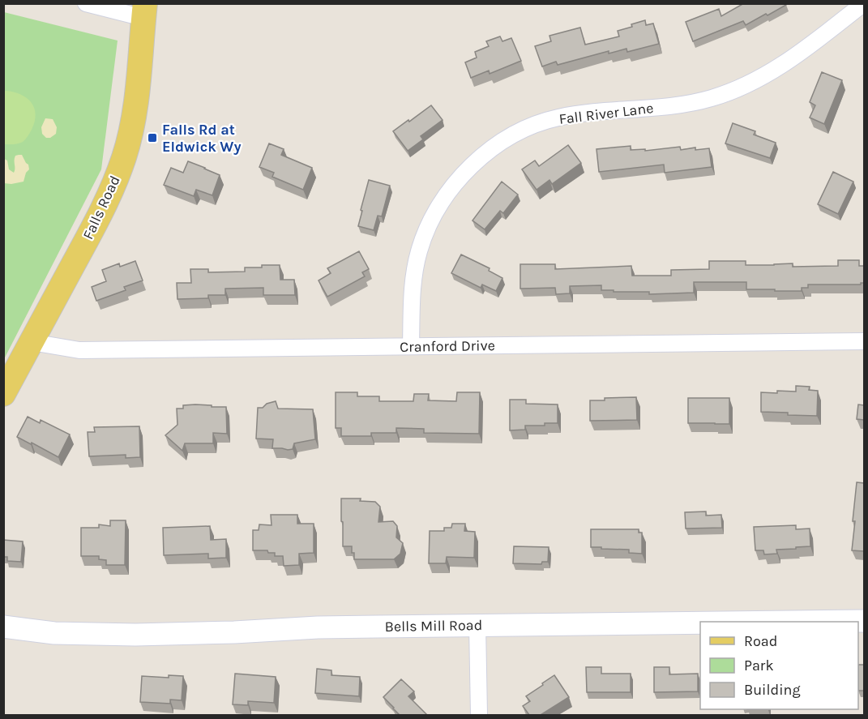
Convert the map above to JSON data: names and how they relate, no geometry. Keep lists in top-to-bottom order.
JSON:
{
  "streets": {
    "main road": ["Falls Road"],
    "street": ["Fall River Lane", "Cranford Drive", "Bells Mill Road"]
  },
  "crossings": [
    ["Fall River Lane", "Cranford Drive"],
    ["Falls Road", "Cranford Drive"]
  ],
  "places": {
    "transit": ["Falls Rd at Eldwick Wy"]
  },
  "legend": ["Road", "Park", "Building"]
}
